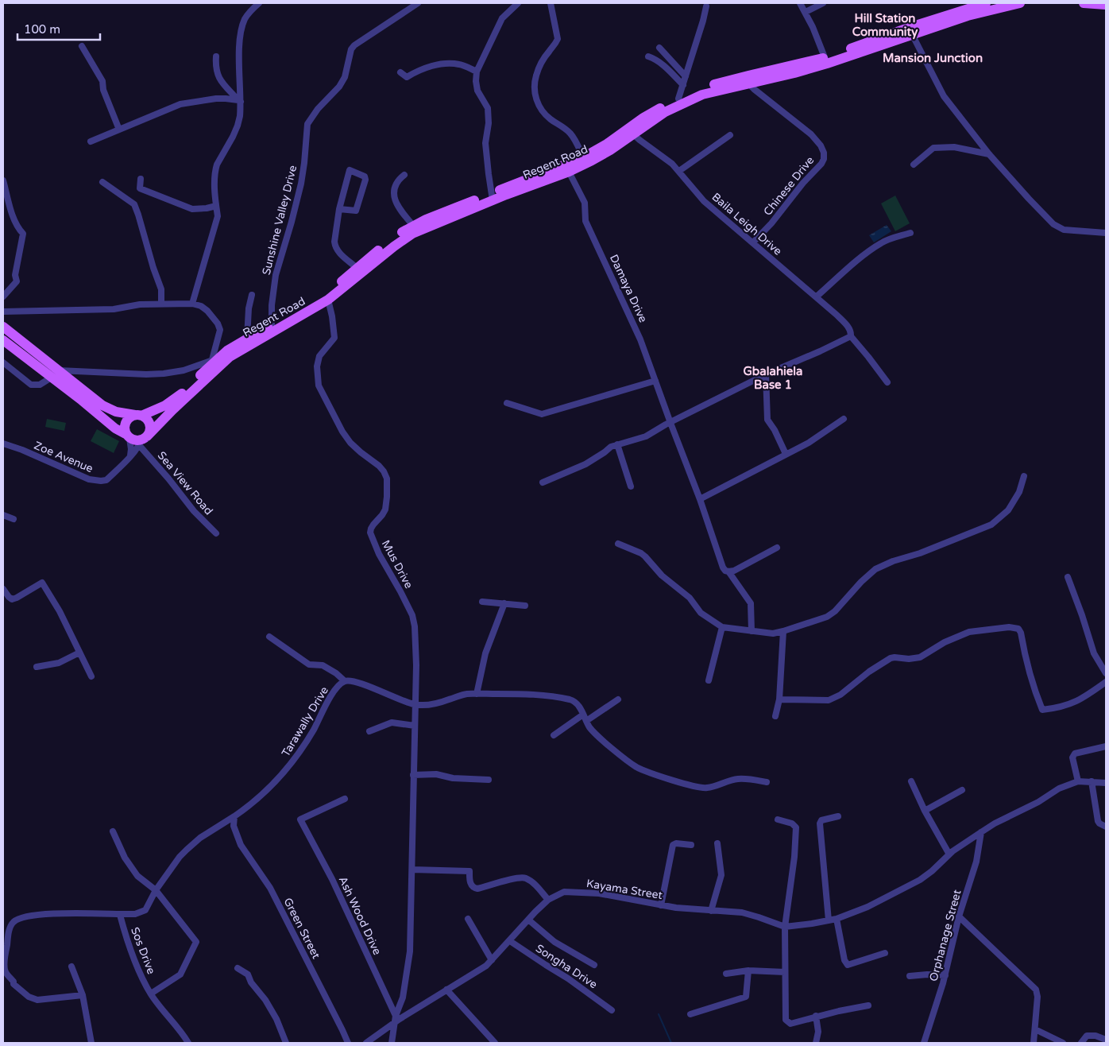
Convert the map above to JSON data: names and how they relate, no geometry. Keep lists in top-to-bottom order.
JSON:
{
  "streets": {
    "main road": ["Regent Road"],
    "street": [
      "Chinese Drive",
      "Sunshine Valley Drive",
      "Baila Leigh Drive",
      "Damaya Drive",
      "Zoe Avenue",
      "Sea View Road",
      "Mus Drive",
      "Tarawally Drive",
      "Kayama Street",
      "Ash Wood Drive",
      "Green Street",
      "Orphanage Street",
      "Sos Drive",
      "Songha Drive"
    ]
  },
  "crossings": [
    ["Regent Road", "Chinese Drive"],
    ["Regent Road", "Sunshine Valley Drive"],
    ["Regent Road", "Baila Leigh Drive"],
    ["Regent Road", "Damaya Drive"],
    ["Regent Road", "Zoe Avenue"],
    ["Regent Road", "Sea View Road"],
    ["Regent Road", "Mus Drive"],
    ["Chinese Drive", "Baila Leigh Drive"],
    ["Zoe Avenue", "Sea View Road"],
    ["Tarawally Drive", "Green Street"],
    ["Tarawally Drive", "Sos Drive"],
    ["Kayama Street", "Ash Wood Drive"],
    ["Kayama Street", "Songha Drive"]
  ],
  "districts": ["Hill Station Community", "Mansion Junction", "Gbalahiela Base 1"],
  "scale_bar": "100 m"
}
